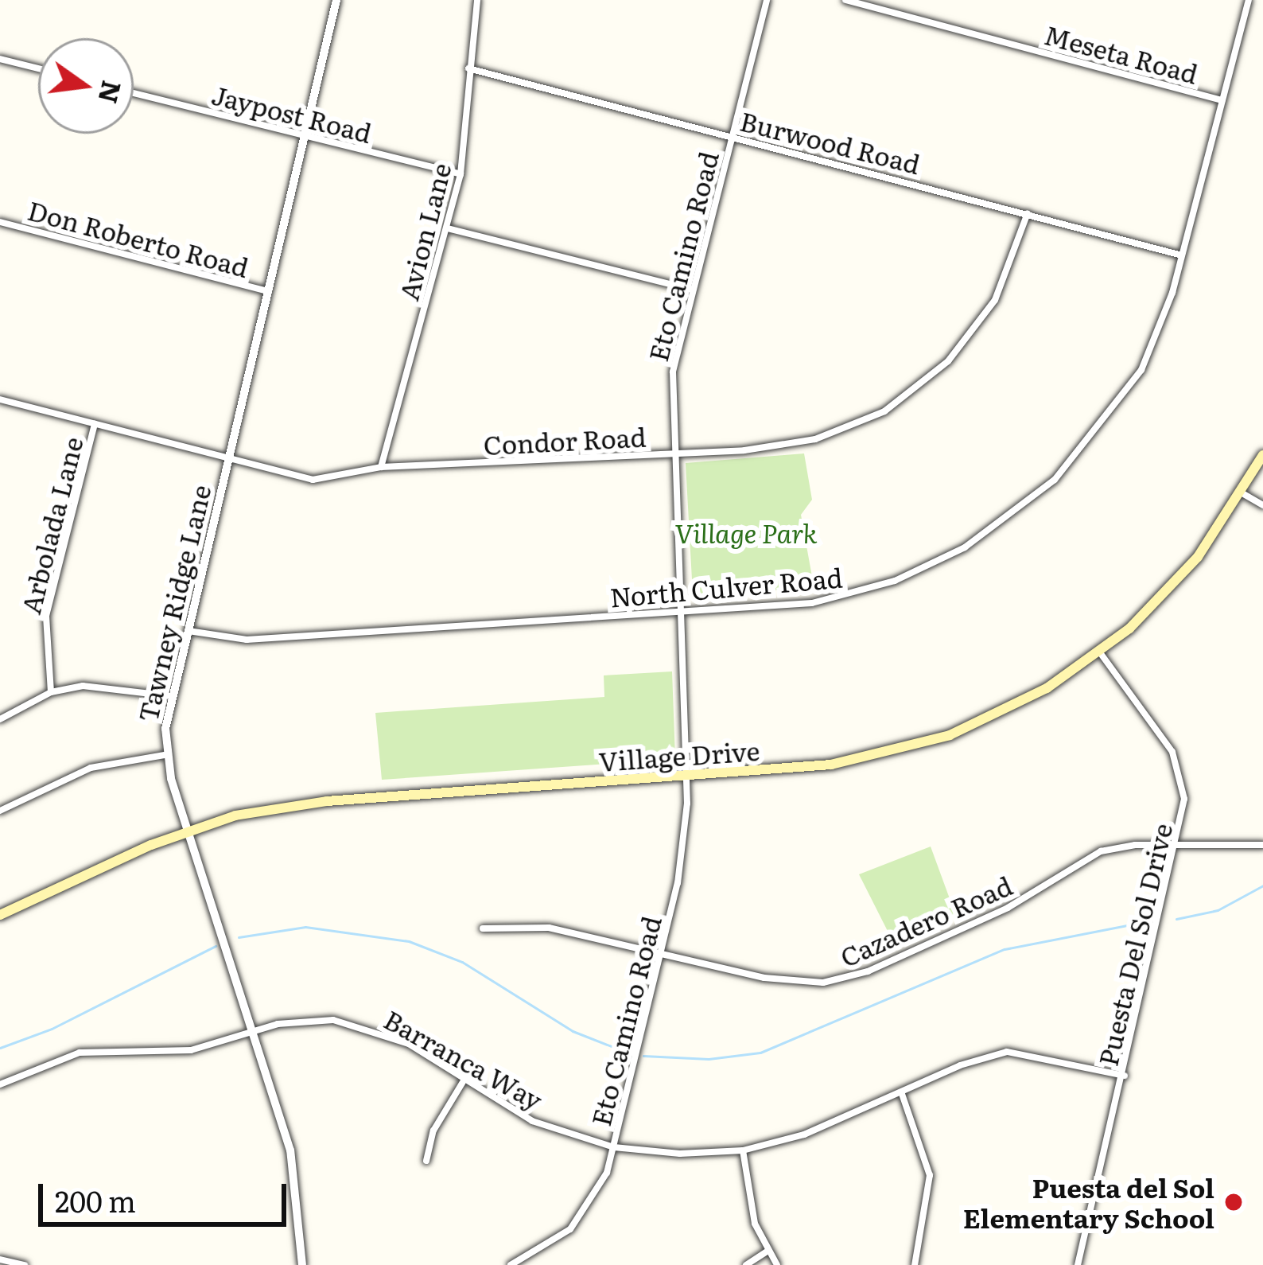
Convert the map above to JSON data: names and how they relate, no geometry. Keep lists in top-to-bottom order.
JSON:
{
  "streets": {
    "main road": ["Village Drive"],
    "street": [
      "Meseta Road",
      "Jaypost Road",
      "Burwood Road",
      "Avion Lane",
      "Don Roberto Road",
      "Eto Camino Road",
      "Condor Road",
      "Arbolada Lane",
      "North Culver Road",
      "Tawney Ridge Lane",
      "Cazadero Road",
      "Puesta Del Sol Drive",
      "Barranca Way"
    ]
  },
  "crossings": [
    ["Meseta Road", "North Culver Road"],
    ["Jaypost Road", "Avion Lane"],
    ["Jaypost Road", "Tawney Ridge Lane"],
    ["Burwood Road", "Avion Lane"],
    ["Burwood Road", "Eto Camino Road"],
    ["Burwood Road", "Condor Road"],
    ["Burwood Road", "North Culver Road"],
    ["Avion Lane", "Condor Road"],
    ["Don Roberto Road", "Tawney Ridge Lane"],
    ["Eto Camino Road", "Condor Road"],
    ["Eto Camino Road", "North Culver Road"],
    ["Eto Camino Road", "Village Drive"],
    ["Eto Camino Road", "Cazadero Road"],
    ["Eto Camino Road", "Barranca Way"],
    ["Condor Road", "Arbolada Lane"],
    ["Condor Road", "Tawney Ridge Lane"],
    ["North Culver Road", "Tawney Ridge Lane"],
    ["Tawney Ridge Lane", "Village Drive"],
    ["Tawney Ridge Lane", "Barranca Way"],
    ["Village Drive", "Puesta Del Sol Drive"],
    ["Cazadero Road", "Puesta Del Sol Drive"],
    ["Puesta Del Sol Drive", "Barranca Way"]
  ],
  "parks": ["Village Park"],
  "places": ["Puesta del Sol Elementary School"],
  "scale_bar": "200 m",
  "north": "right"
}
